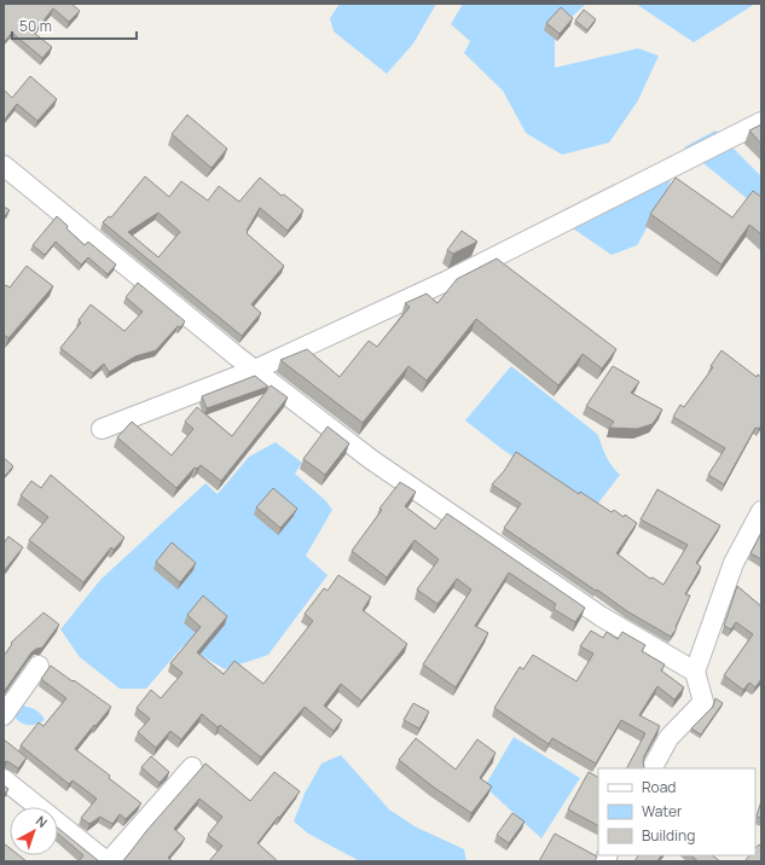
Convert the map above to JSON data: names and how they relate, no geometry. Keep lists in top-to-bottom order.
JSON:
{
  "legend": ["Road", "Water", "Building"],
  "scale_bar": "50 m",
  "north": "top right"
}
